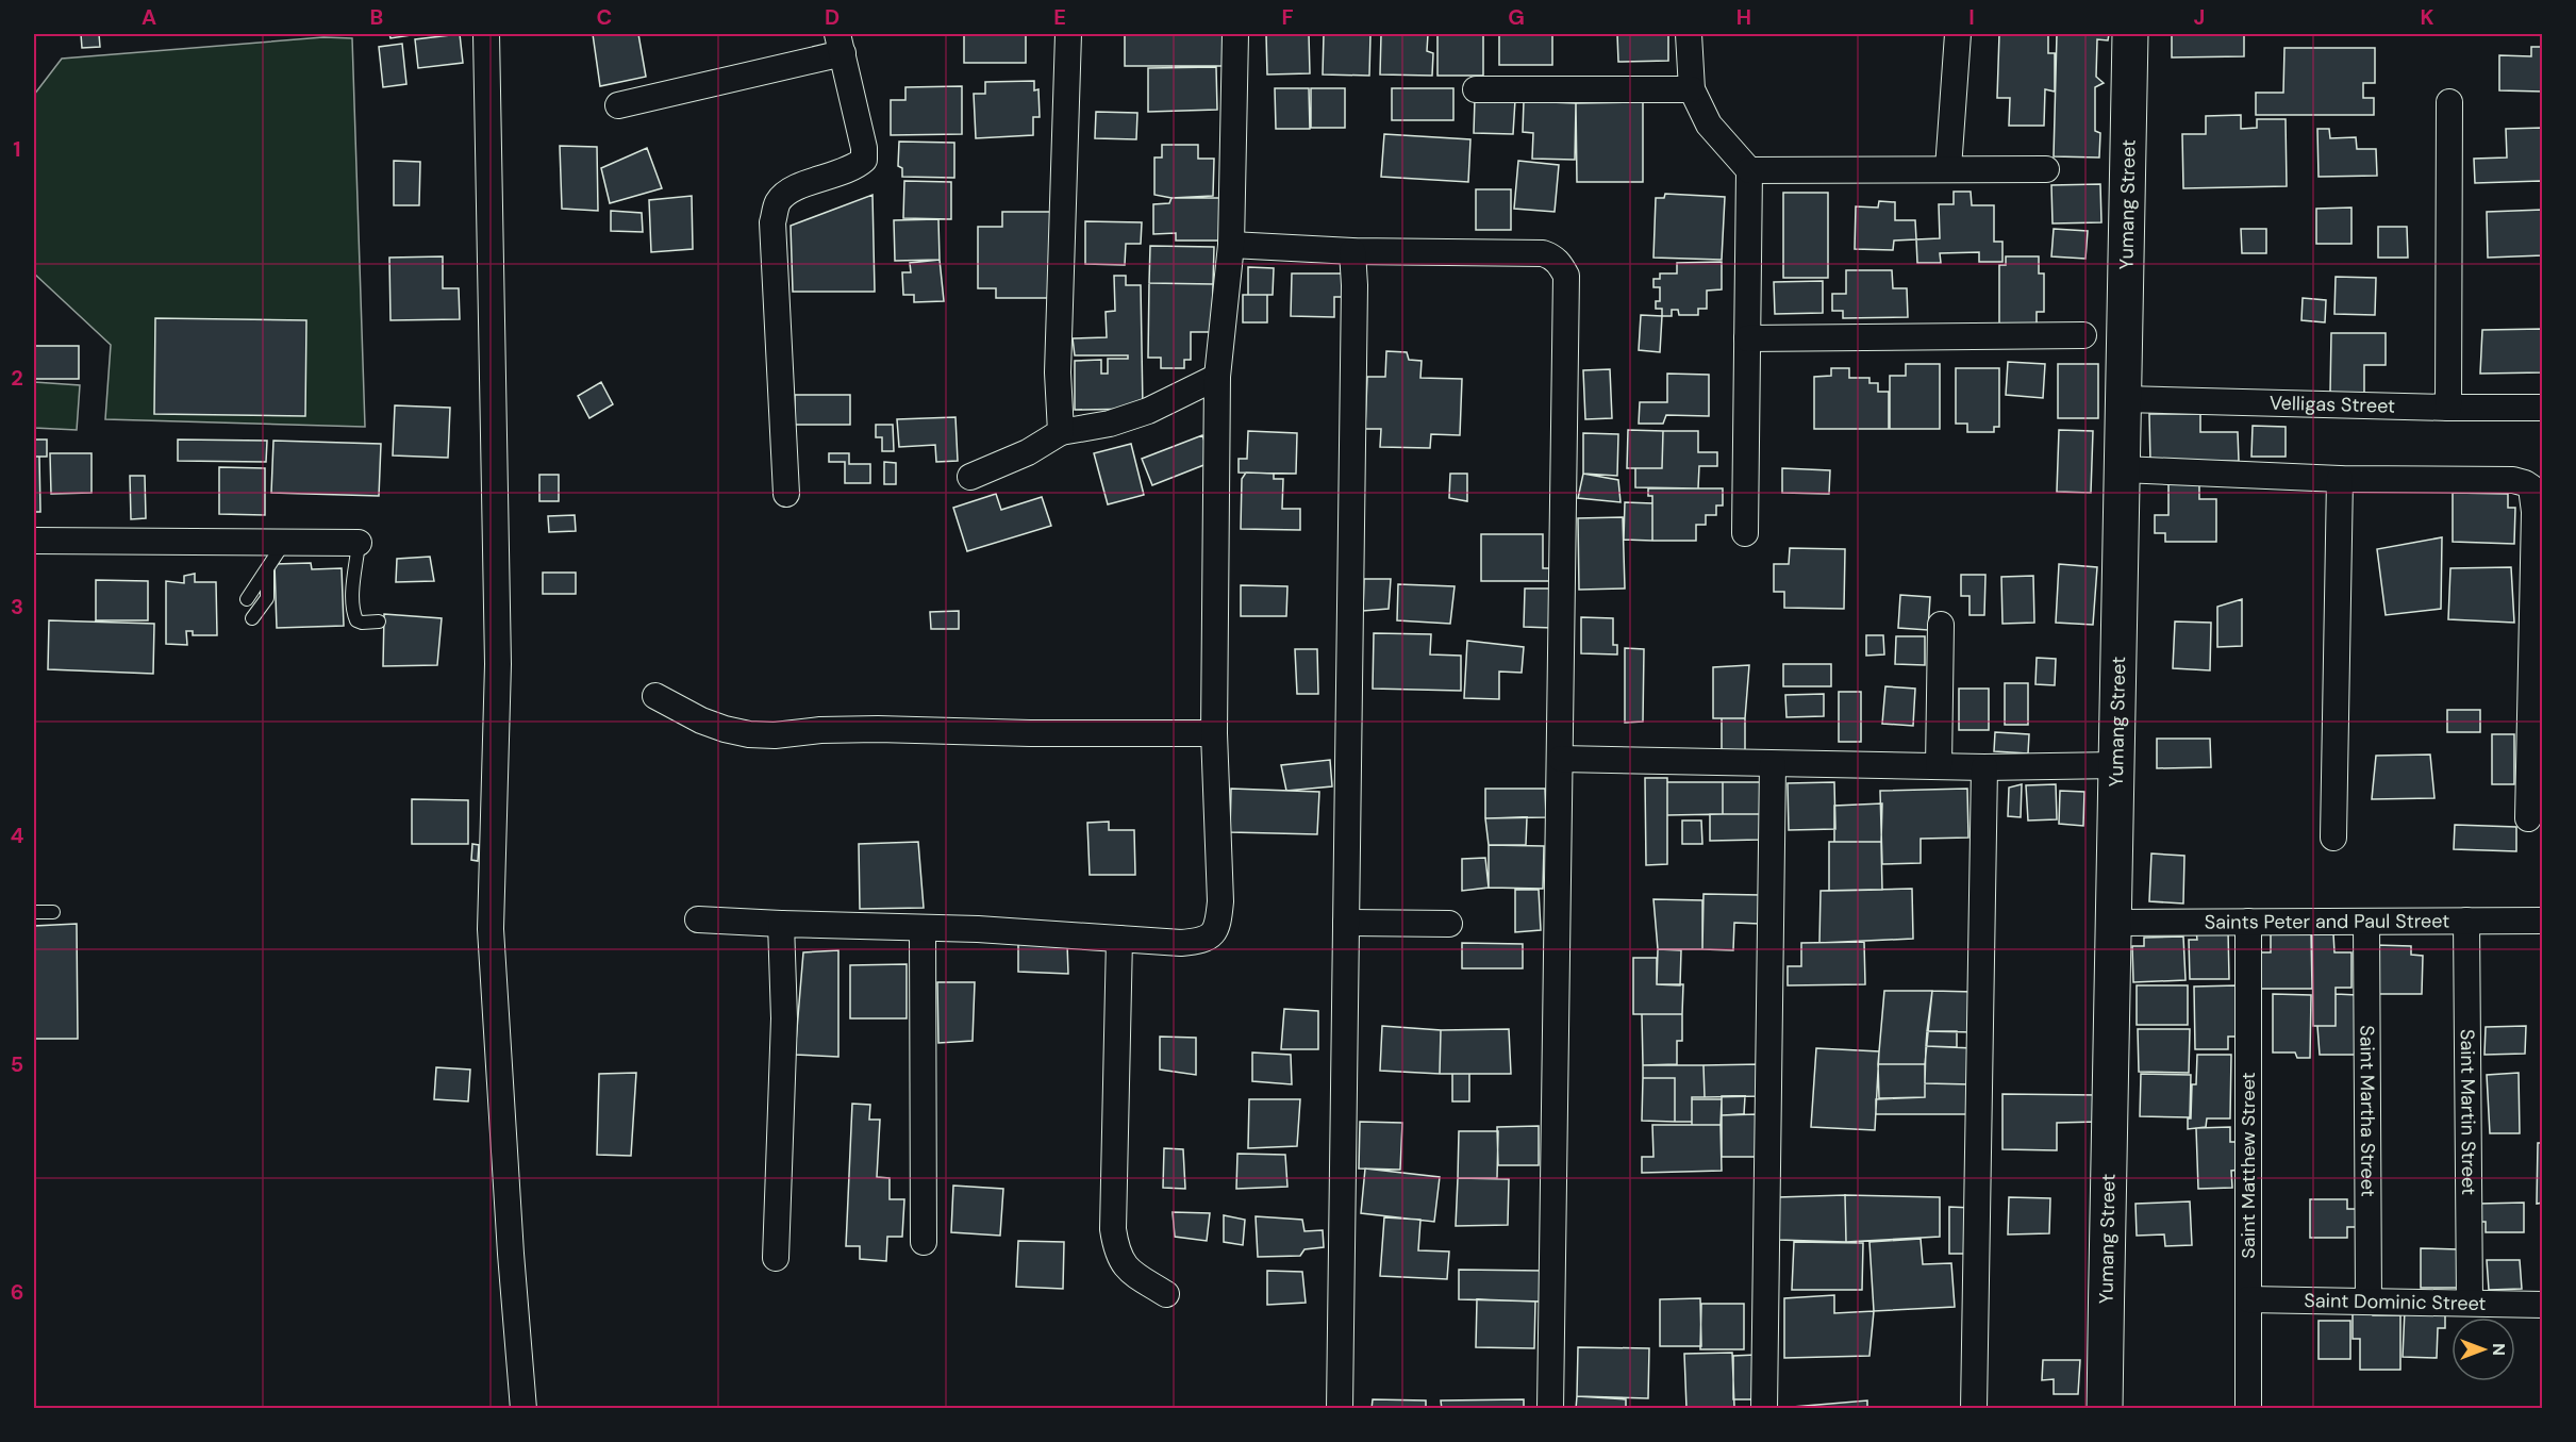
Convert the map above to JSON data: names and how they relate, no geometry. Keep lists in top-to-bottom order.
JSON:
{
  "streets": {
    "main road": ["Yumang Street"],
    "street": [
      "Velligas Street",
      "Saints Peter and Paul Street",
      "Saint Martha Street",
      "Saint Martin Street",
      "Saint Matthew Street",
      "Saint Dominic Street"
    ]
  },
  "crossings": [
    ["Yumang Street", "Velligas Street"],
    ["Yumang Street", "Saints Peter and Paul Street"],
    ["Saints Peter and Paul Street", "Saint Martha Street"],
    ["Saints Peter and Paul Street", "Saint Martin Street"],
    ["Saints Peter and Paul Street", "Saint Matthew Street"],
    ["Saint Martha Street", "Saint Dominic Street"],
    ["Saint Martin Street", "Saint Dominic Street"],
    ["Saint Matthew Street", "Saint Dominic Street"]
  ],
  "north": "right",
  "grid": {
    "columns": [
      "A",
      "B",
      "C",
      "D",
      "E",
      "F",
      "G",
      "H",
      "I",
      "J",
      "K"
    ],
    "rows": [
      "1",
      "2",
      "3",
      "4",
      "5",
      "6"
    ]
  }
}
